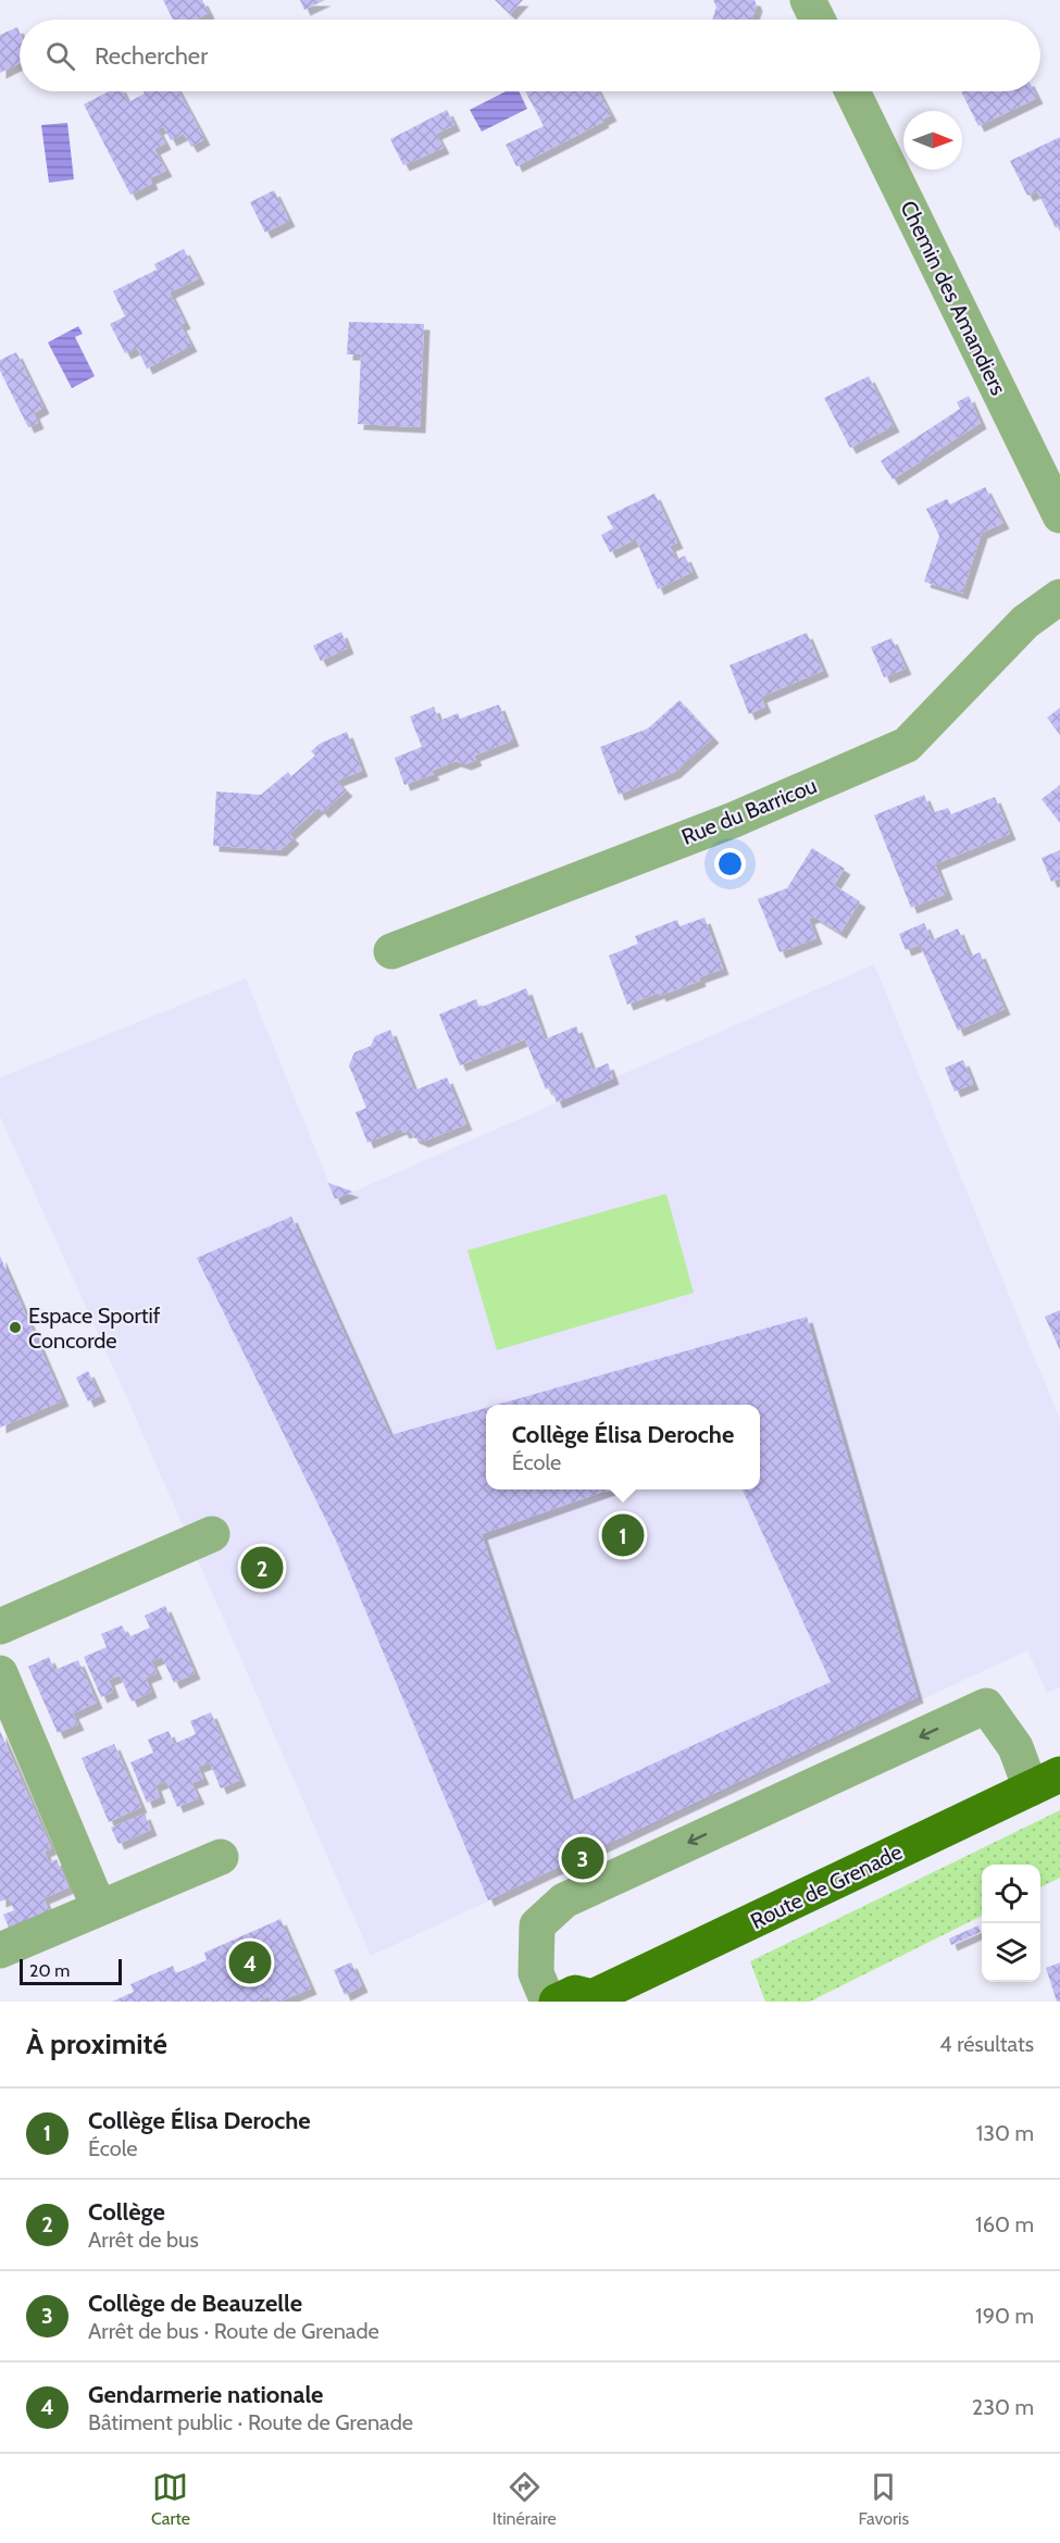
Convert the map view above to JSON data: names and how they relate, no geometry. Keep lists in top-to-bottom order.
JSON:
{
  "streets": {
    "main road": ["Route de Grenade"],
    "street": ["Chemin des Amandiers", "Rue du Barricou"]
  },
  "places": ["Espace Sportif Concorde"],
  "scale_bar": "20 m",
  "north": "right",
  "page": {
    "search": "Rechercher",
    "popup": ["Collège Élisa Deroche", "École"],
    "pins": [
      "1",
      "2",
      "3",
      "4"
    ],
    "scale": "20 m",
    "heading": ["À proximité", "4 résultats"],
    "list": [
      {
        "mark": "1",
        "name": "Collège Élisa Deroche",
        "note": "École",
        "value": "130 m"
      },
      {
        "mark": "2",
        "name": "Collège",
        "note": "Arrêt de bus",
        "value": "160 m"
      },
      {
        "mark": "3",
        "name": "Collège de Beauzelle",
        "note": "Arrêt de bus · Route de Grenade",
        "value": "190 m"
      },
      {
        "mark": "4",
        "name": "Gendarmerie nationale",
        "note": "Bâtiment public · Route de Grenade",
        "value": "230 m"
      }
    ],
    "nav": ["Carte", "Itinéraire", "Favoris"]
  }
}
